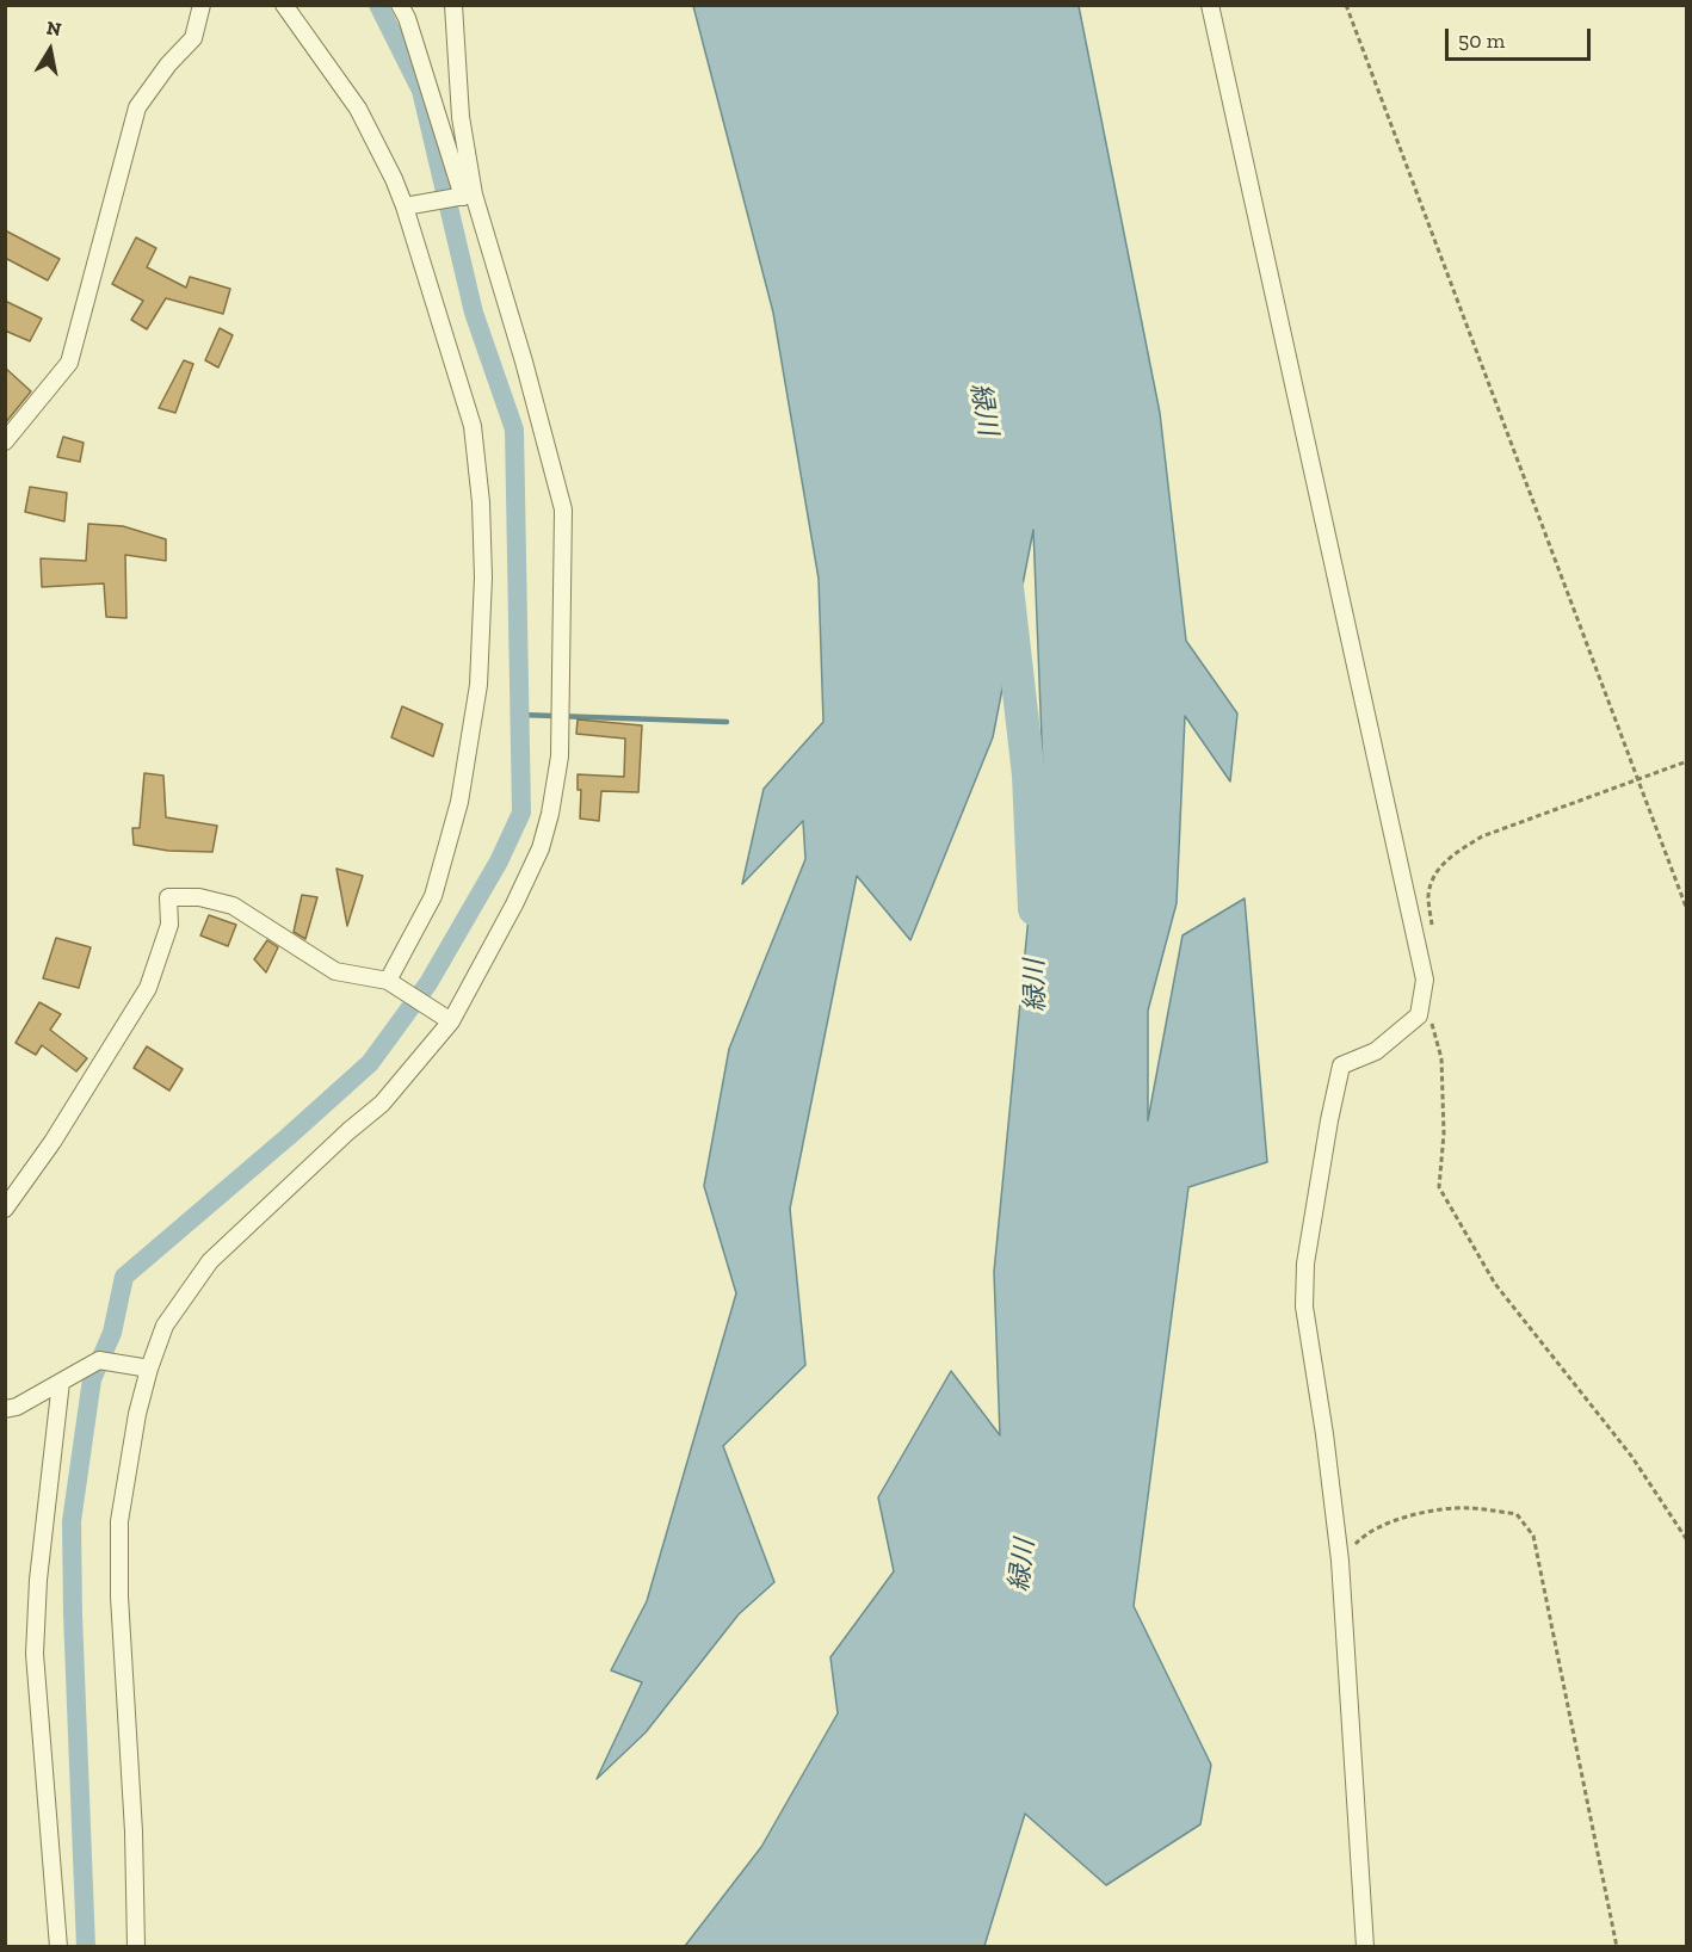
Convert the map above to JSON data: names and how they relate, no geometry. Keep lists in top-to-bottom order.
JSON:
{
  "water": ["緑川"],
  "scale_bar": "50 m",
  "north": "top"
}
